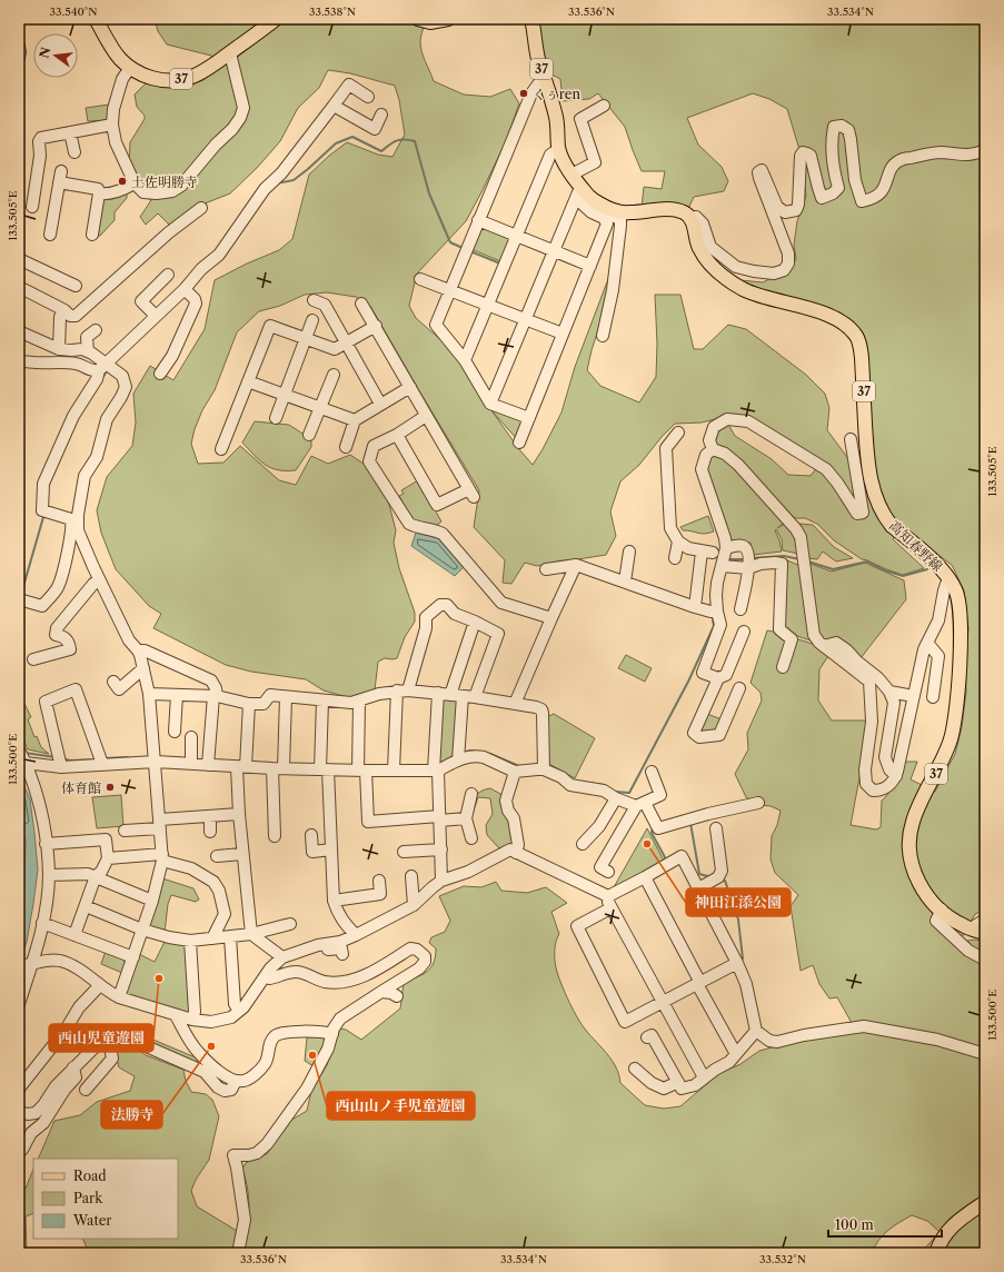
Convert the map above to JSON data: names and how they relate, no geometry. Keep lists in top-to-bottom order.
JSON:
{
  "streets": {
    "main road": ["37", "高知春野線"]
  },
  "crossings": [
    ["37", "高知春野線"]
  ],
  "places": [
    "くぅren",
    "土佐明勝寺",
    "体育館",
    "神田江添公園",
    "西山児童遊園",
    "法勝寺",
    "西山山ノ手児童遊園"
  ],
  "legend": ["Road", "Park", "Water"],
  "scale_bar": "100 m",
  "north": "left",
  "coordinates": [
    "33.540°N",
    "33.538°N",
    "33.536°N",
    "33.534°N",
    "133.505°E",
    "133.500°E",
    "33.532°N"
  ]
}
